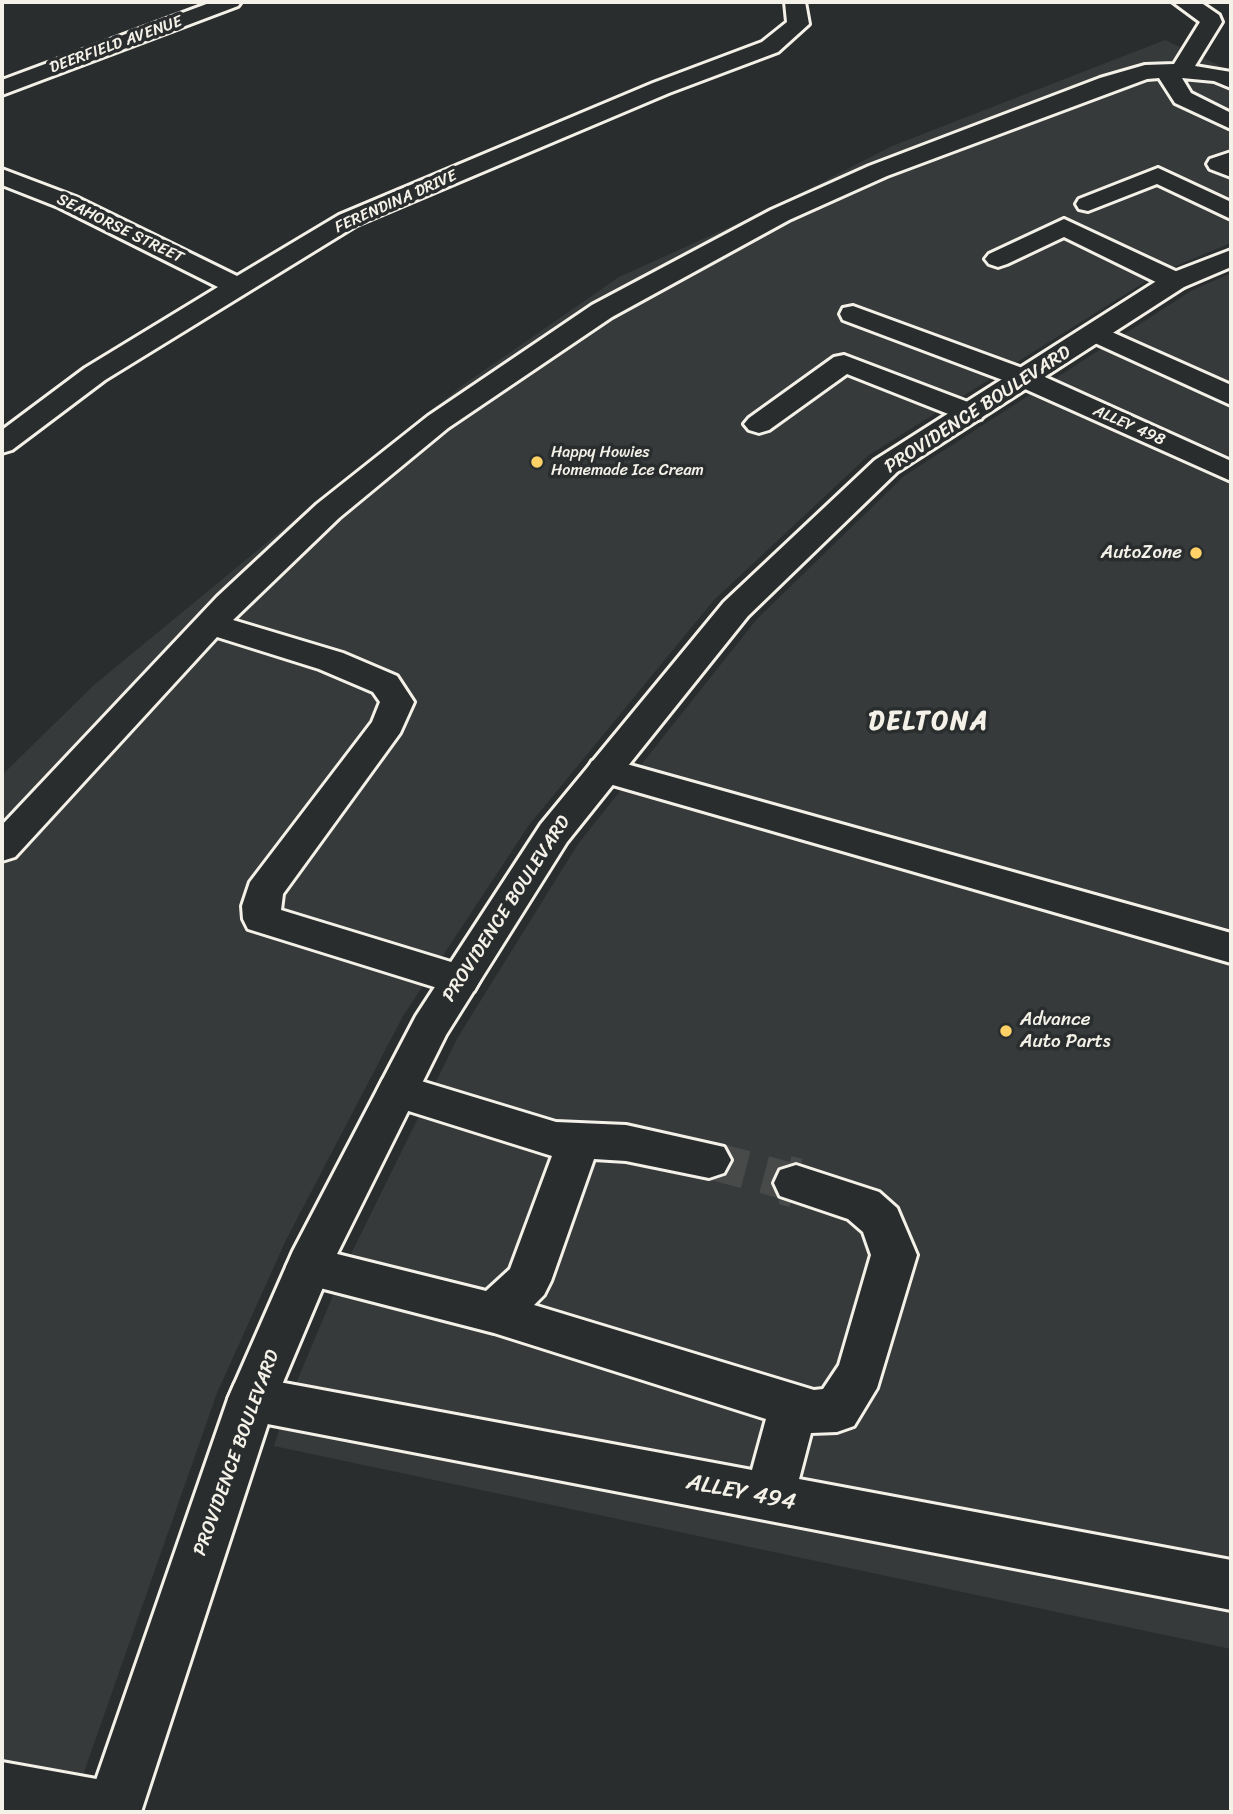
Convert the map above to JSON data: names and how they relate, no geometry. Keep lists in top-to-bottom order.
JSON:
{
  "streets": {
    "street": [
      "DEERFIELD AVENUE",
      "FERENDINA DRIVE",
      "SEAHORSE STREET",
      "PROVIDENCE BOULEVARD",
      "ALLEY 498",
      "ALLEY 494"
    ]
  },
  "crossings": [
    ["FERENDINA DRIVE", "SEAHORSE STREET"],
    ["PROVIDENCE BOULEVARD", "ALLEY 498"],
    ["PROVIDENCE BOULEVARD", "ALLEY 494"]
  ],
  "districts": ["DELTONA"],
  "places": ["Happy Howies Homemade Ice Cream", "AutoZone", "Advance Auto Parts"]
}
